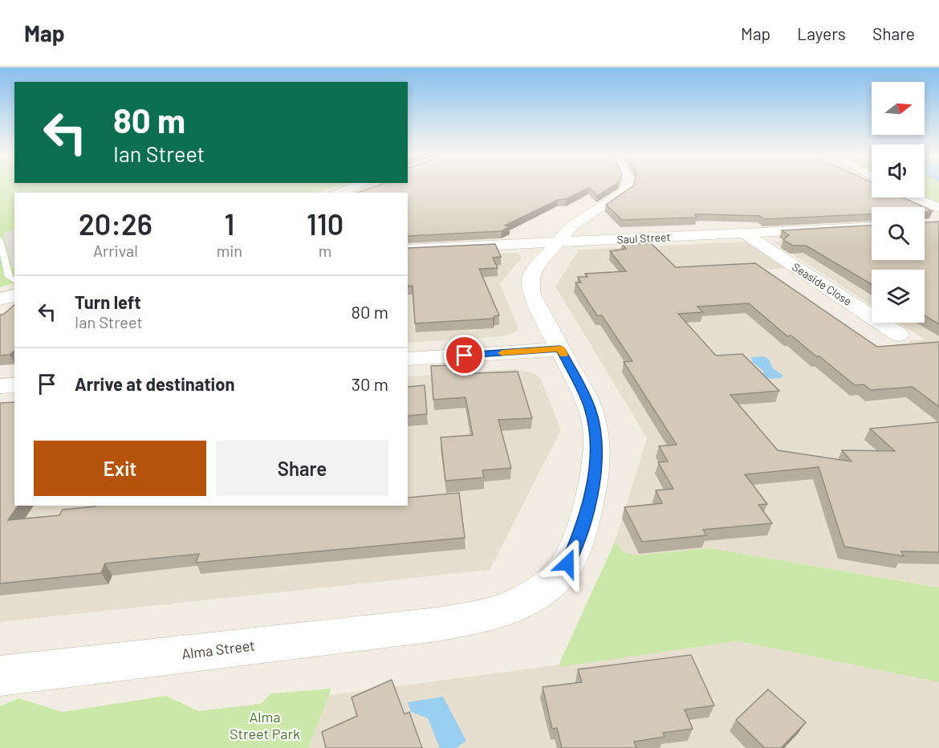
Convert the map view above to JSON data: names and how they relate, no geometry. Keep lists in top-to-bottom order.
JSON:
{
  "streets": {
    "street": ["Saul Street", "Seaside Close", "Alma Street"]
  },
  "crossings": [
    ["Saul Street", "Seaside Close"],
    ["Saul Street", "Alma Street"]
  ],
  "parks": ["Alma Street Park"],
  "north": "right",
  "page": {
    "header": "Map",
    "nav": ["Map", "Layers", "Share"],
    "turn": ["80 m", "Ian Street"],
    "eta": [
      "20:26",
      "Arrival",
      "1",
      "min",
      "110",
      "m"
    ],
    "list": [
      {
        "name": "Turn left",
        "note": "Ian Street",
        "value": "80 m"
      },
      {
        "name": "Arrive at destination",
        "value": "30 m"
      }
    ],
    "buttons": ["Exit", "Share"]
  }
}
